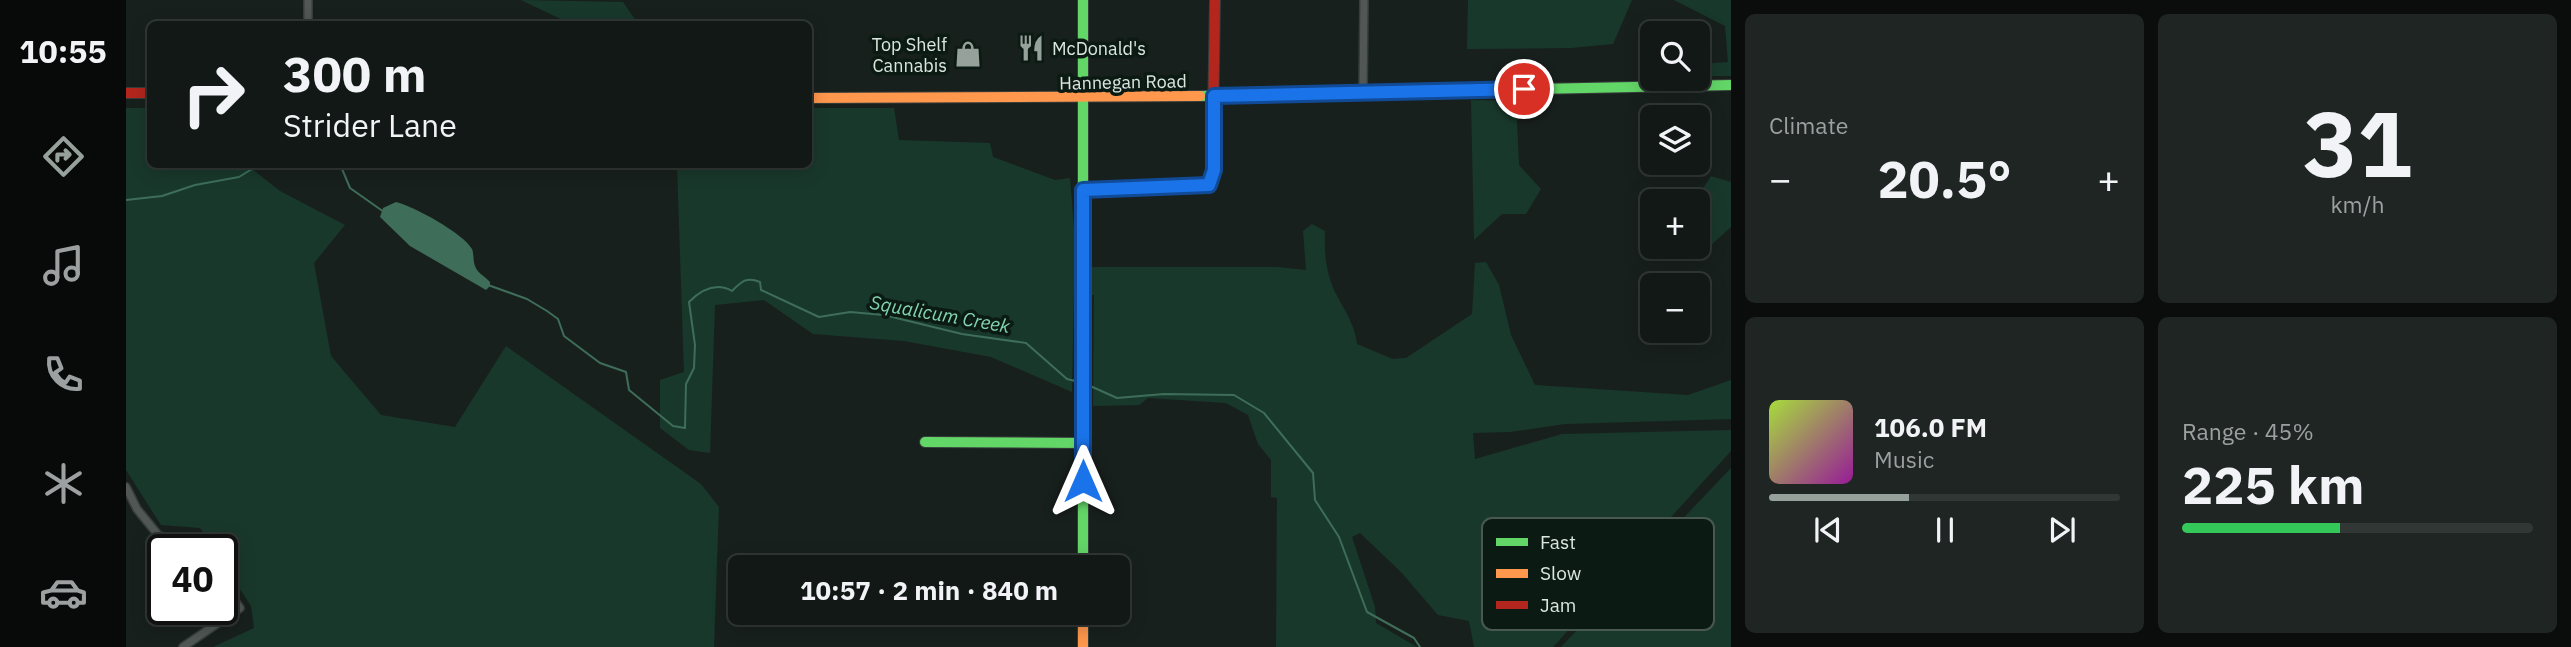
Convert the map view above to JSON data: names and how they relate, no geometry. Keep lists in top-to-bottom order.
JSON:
{
  "streets": {
    "main road": ["Hannegan Road"]
  },
  "water": ["Squalicum Creek"],
  "places": {
    "restaurant": ["McDonald's"],
    "shop": ["Top Shelf Cannabis"]
  },
  "legend": ["Fast", "Slow", "Jam"],
  "page": {
    "tabs": "10:55",
    "tile": [
      "Climate",
      ["31", "km/h"],
      ["Range · 45%", "225 km"]
    ],
    "map_buttons": ["+", "−"],
    "turn": ["300 m", "Strider Lane"],
    "heat": ["−", "20.5°", "+"],
    "song": ["106.0 FM", "Music"],
    "limit": "40",
    "trip": "10:57 · 2 min · 840 m"
  }
}
